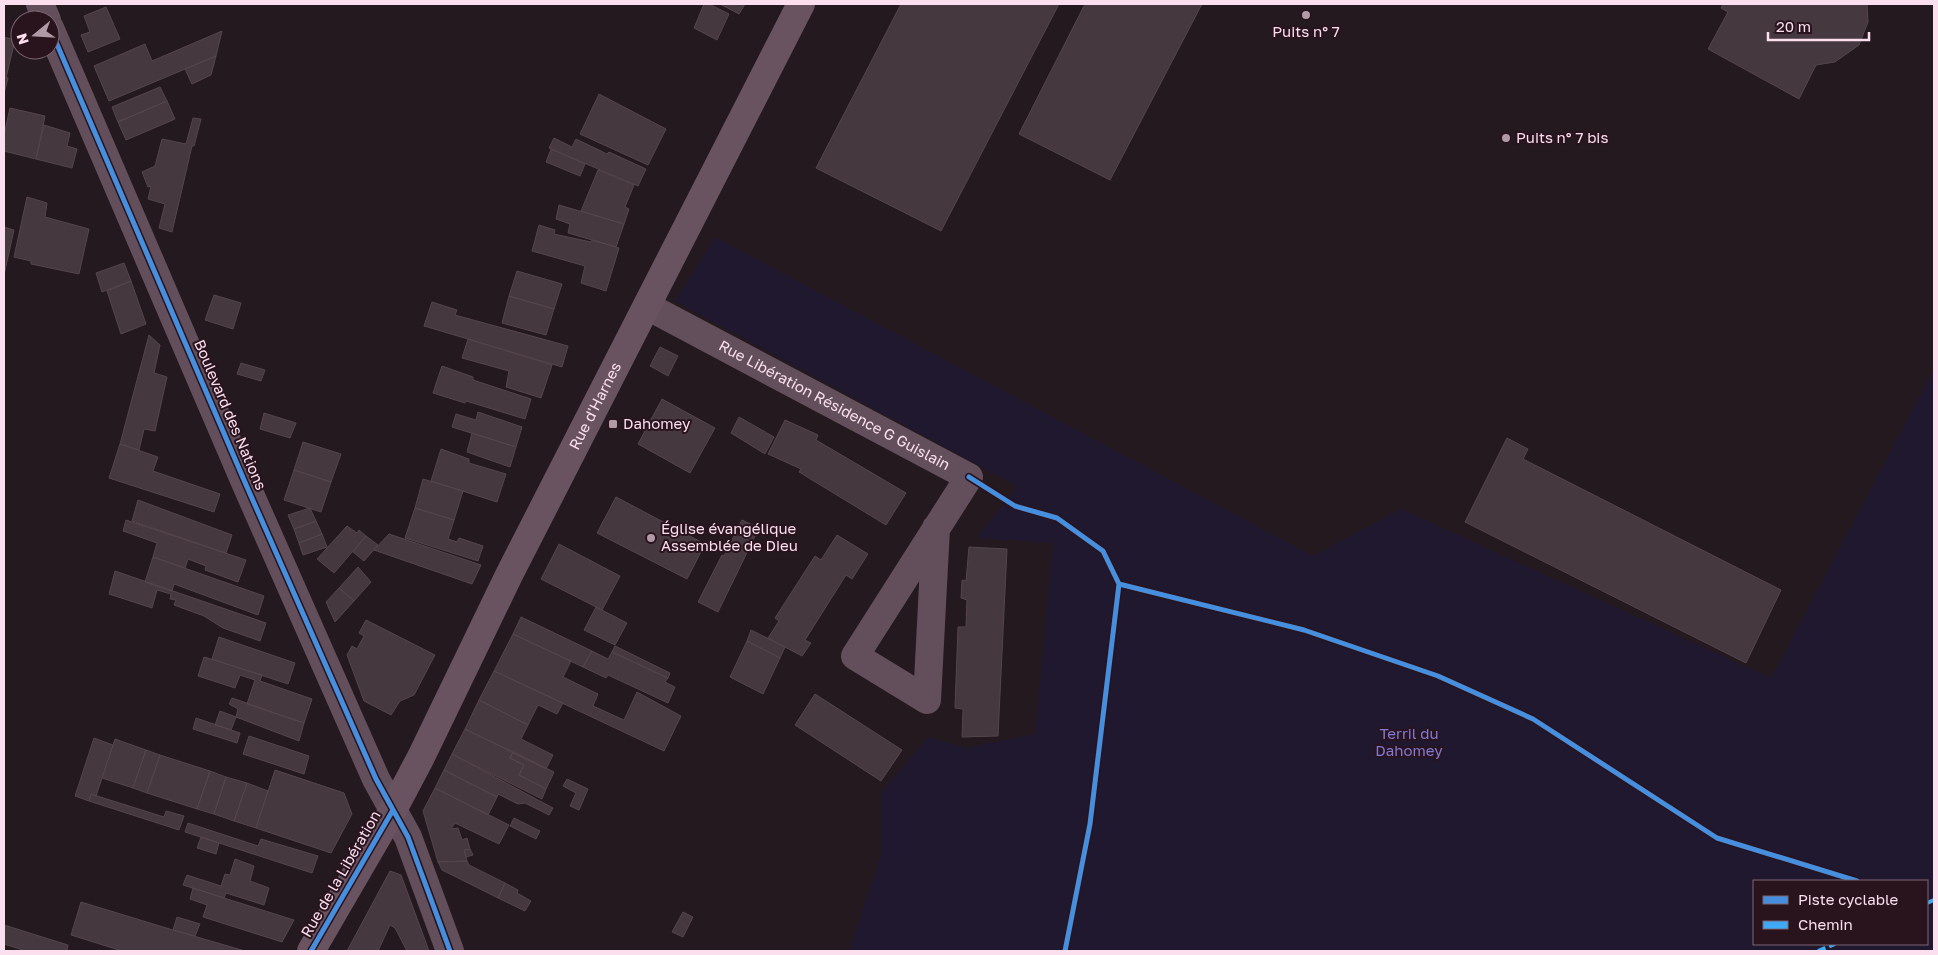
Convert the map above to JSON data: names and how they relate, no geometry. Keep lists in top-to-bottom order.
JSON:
{
  "streets": {
    "main road": ["Rue d'Harnes", "Rue de la Libération"],
    "street": ["Rue Libération Résidence G Guislain", "Boulevard des Nations"]
  },
  "crossings": [
    ["Rue d'Harnes", "Rue Libération Résidence G Guislain"],
    ["Rue d'Harnes", "Boulevard des Nations"],
    ["Rue d'Harnes", "Rue de la Libération"],
    ["Boulevard des Nations", "Rue de la Libération"]
  ],
  "parks": ["Terril du Dahomey"],
  "places": {
    "other": ["Puits n° 7", "Puits n° 7 bis", "Église évangélique Assemblée de Dieu"],
    "transit": ["Dahomey"]
  },
  "legend": ["Piste cyclable", "Chemin"],
  "scale_bar": "20 m",
  "north": "left"
}
